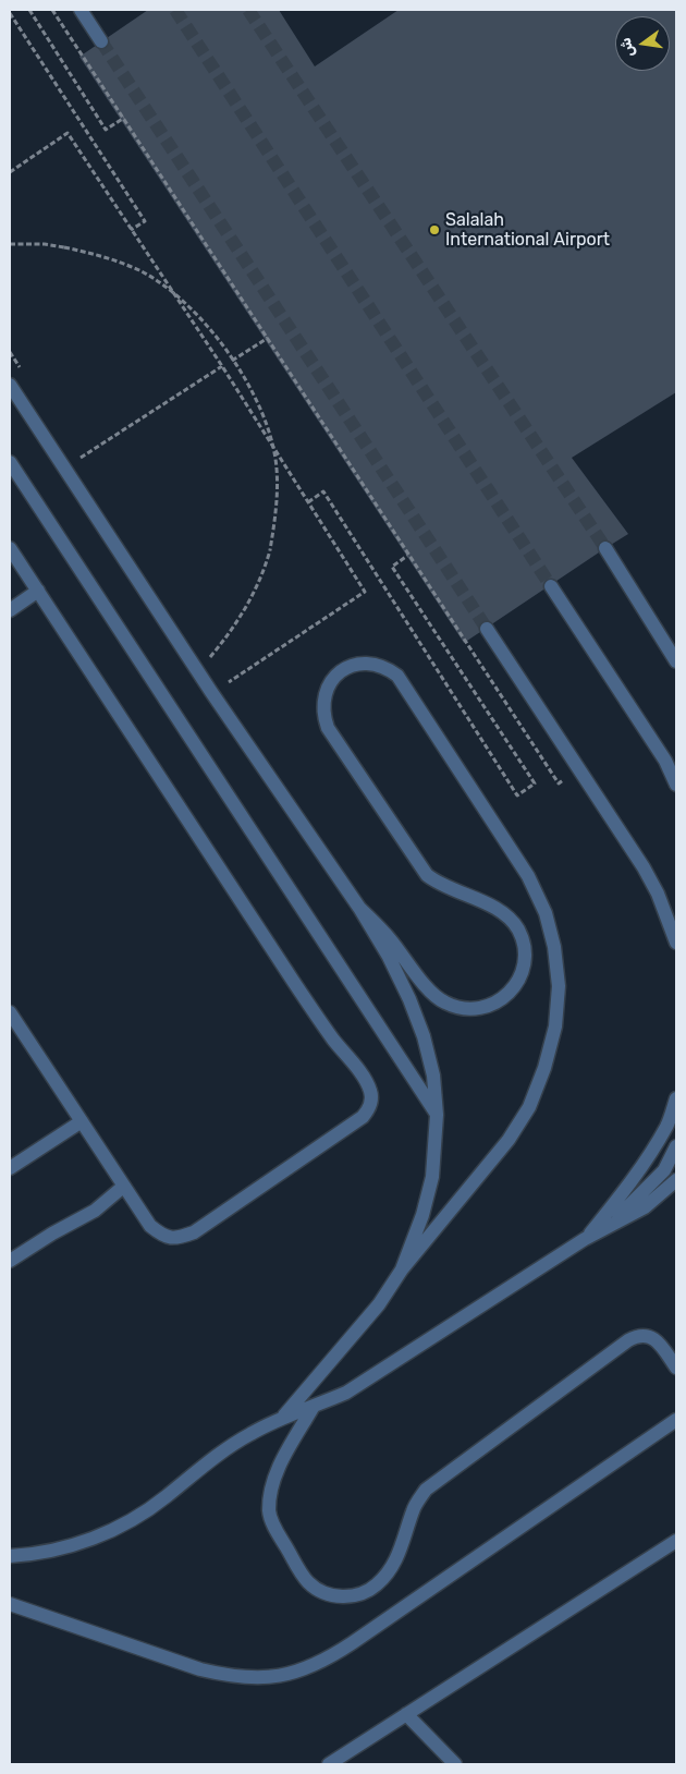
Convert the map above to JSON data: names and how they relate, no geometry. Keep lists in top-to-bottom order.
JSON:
{
  "places": ["Salalah International Airport"],
  "north": "left"
}
